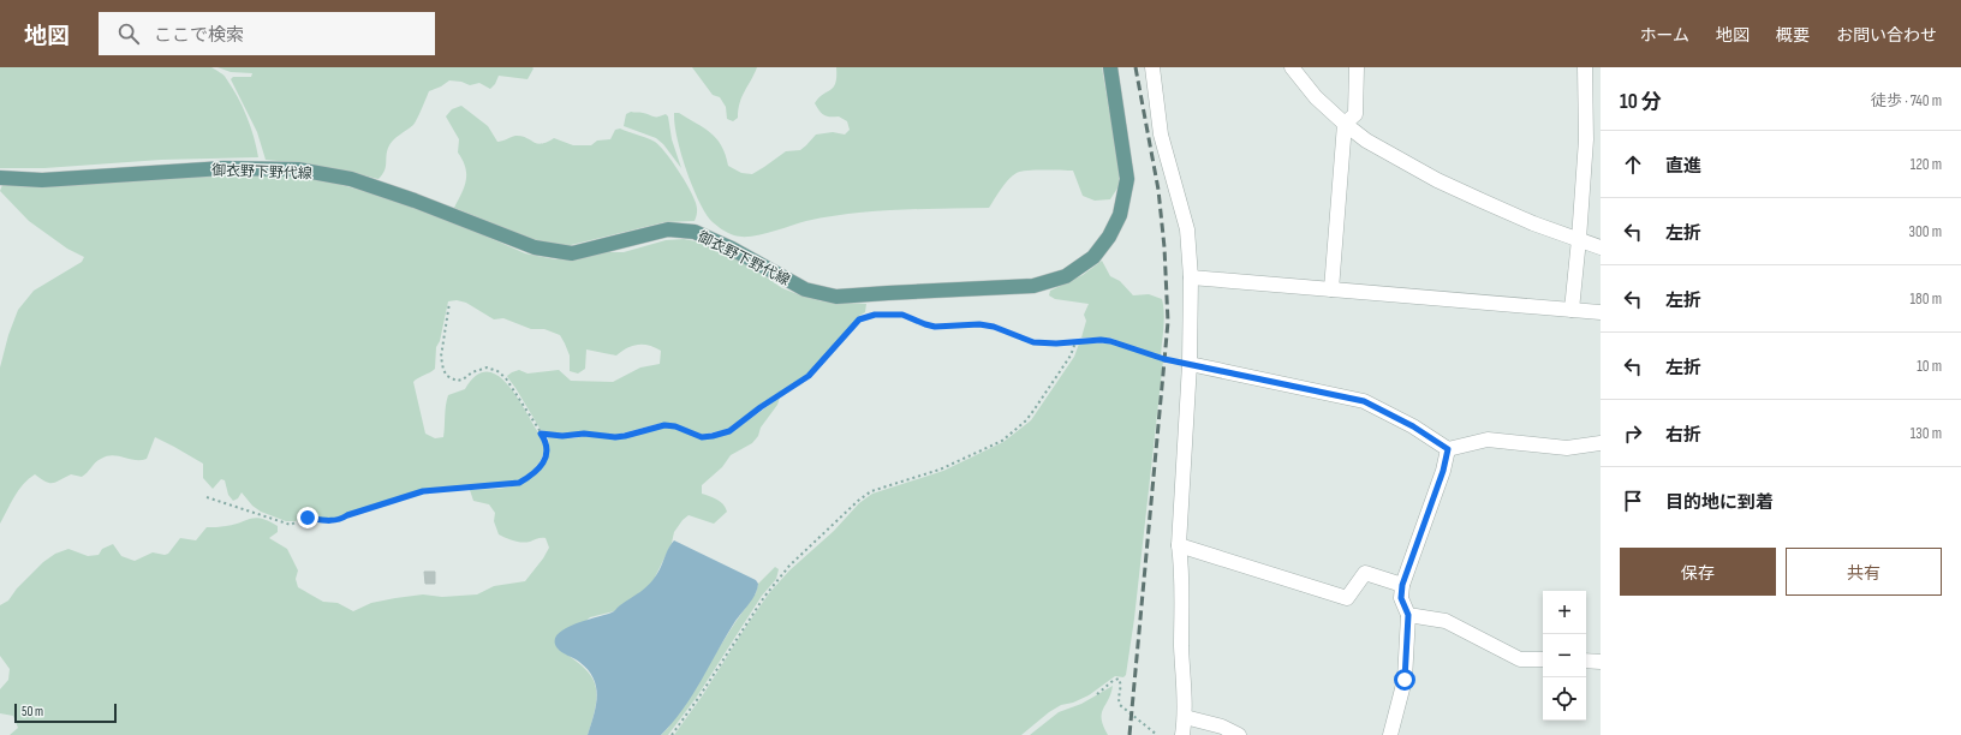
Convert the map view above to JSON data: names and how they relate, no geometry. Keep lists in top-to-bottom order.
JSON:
{
  "streets": {
    "main road": ["御衣野下野代線"]
  },
  "scale_bar": "50 m",
  "page": {
    "header": "地図",
    "search": "ここで検索",
    "nav": [
      "ホーム",
      "地図",
      "概要",
      "お問い合わせ"
    ],
    "heading": ["10 分", "徒歩 · 740 m"],
    "list": [
      ["直進", "120 m"],
      ["左折", "300 m"],
      ["左折", "180 m"],
      ["左折", "10 m"],
      ["右折", "130 m"],
      "目的地に到着"
    ],
    "buttons": ["保存", "共有"],
    "map_buttons": ["+", "−"],
    "scale": "50 m"
  }
}
